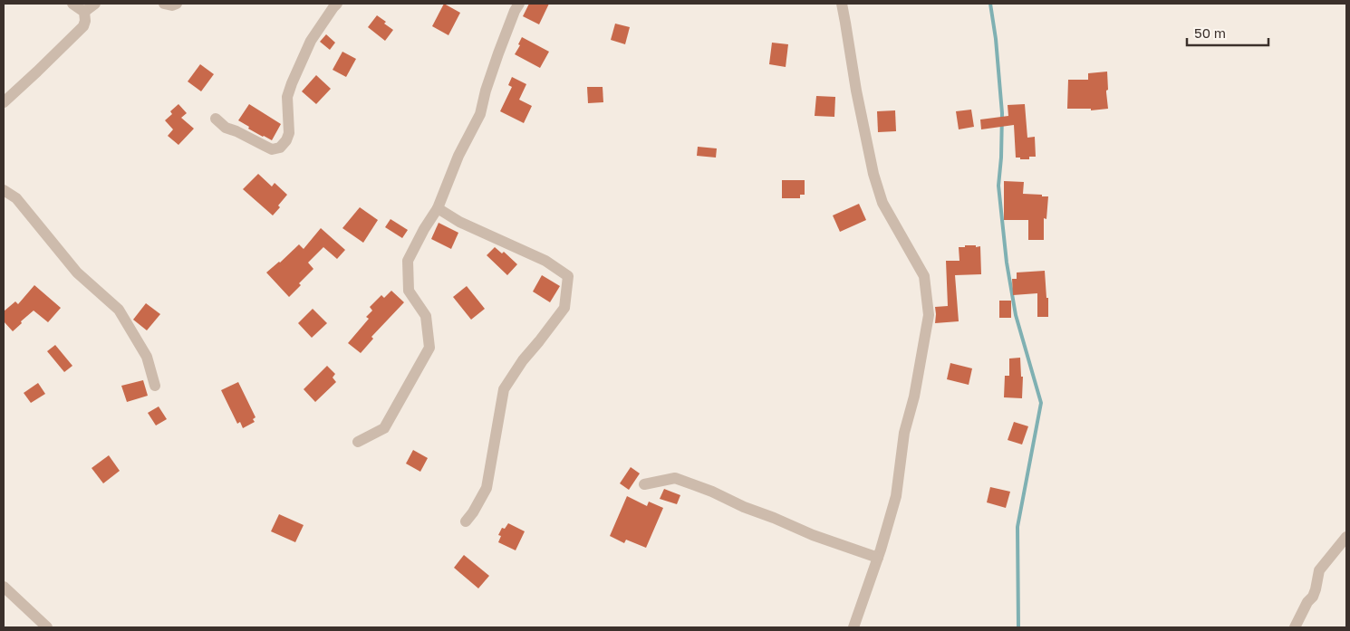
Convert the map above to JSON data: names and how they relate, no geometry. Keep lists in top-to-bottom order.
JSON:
{
  "scale_bar": "50 m"
}
